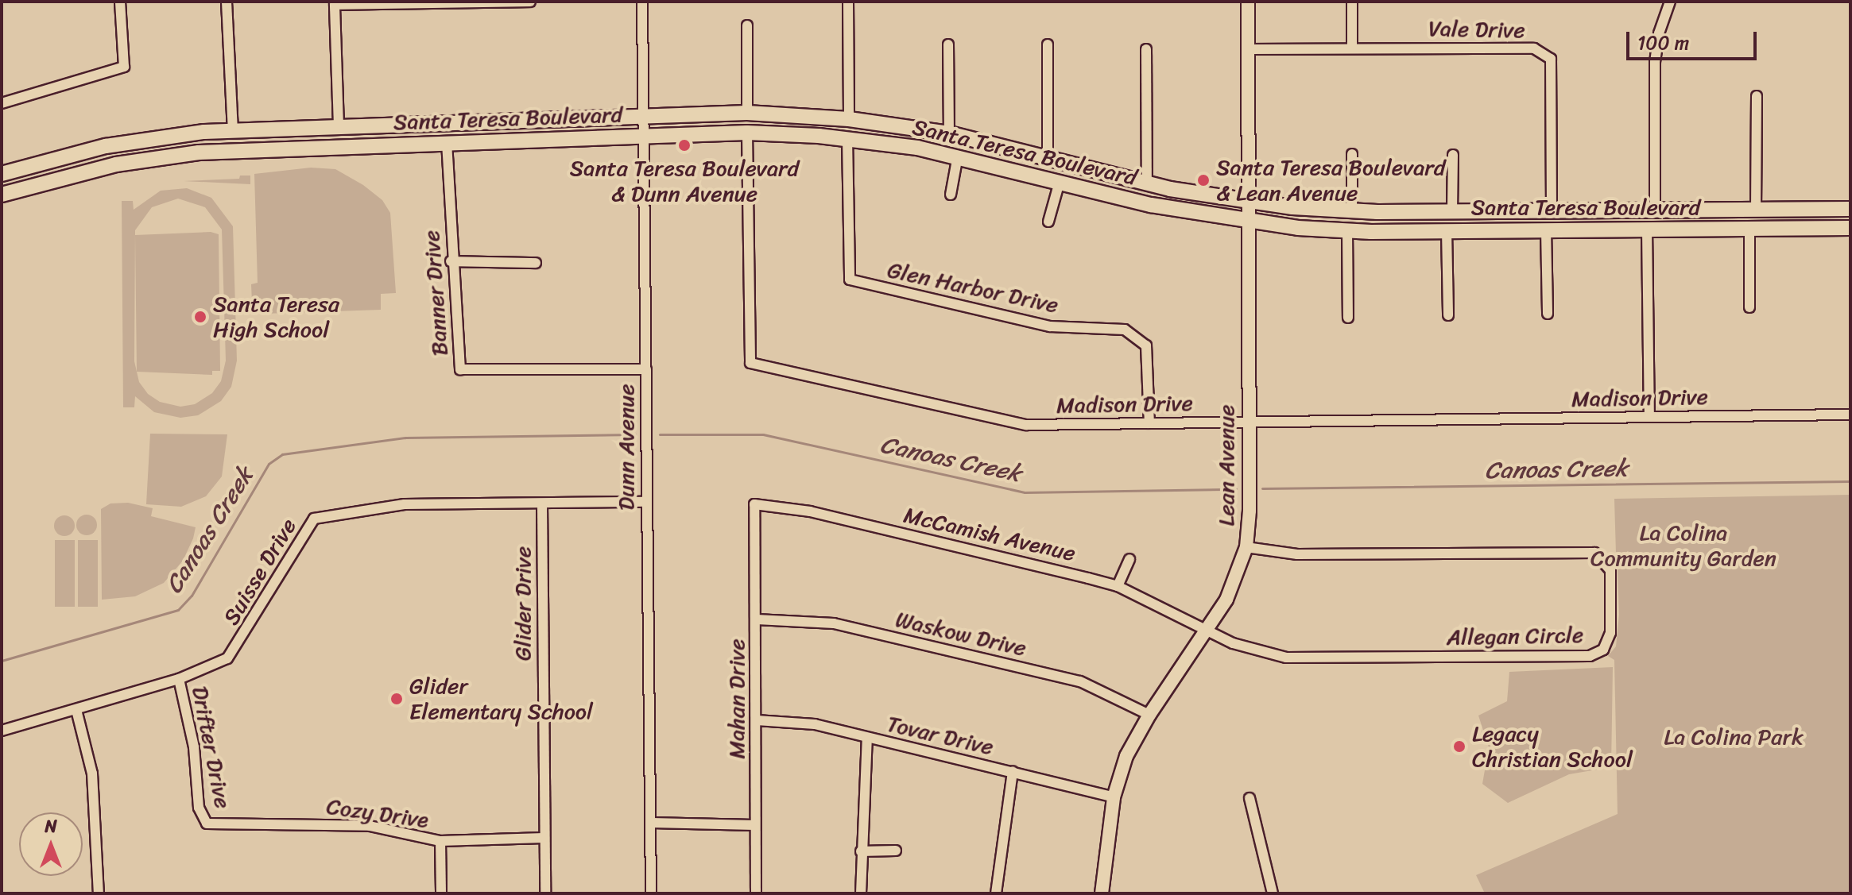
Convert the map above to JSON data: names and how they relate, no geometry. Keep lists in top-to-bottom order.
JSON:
{
  "streets": {
    "main road": ["Santa Teresa Boulevard"],
    "street": [
      "Vale Drive",
      "Glen Harbor Drive",
      "Banner Drive",
      "Madison Drive",
      "Dunn Avenue",
      "Lean Avenue",
      "McCamish Avenue",
      "Suisse Drive",
      "Glider Drive",
      "Waskow Drive",
      "Allegan Circle",
      "Mahan Drive",
      "Tovar Drive",
      "Drifter Drive",
      "Cozy Drive"
    ]
  },
  "crossings": [
    ["Vale Drive", "Santa Teresa Boulevard"],
    ["Vale Drive", "Lean Avenue"],
    ["Santa Teresa Boulevard", "Glen Harbor Drive"],
    ["Santa Teresa Boulevard", "Banner Drive"],
    ["Santa Teresa Boulevard", "Madison Drive"],
    ["Santa Teresa Boulevard", "Dunn Avenue"],
    ["Santa Teresa Boulevard", "Lean Avenue"],
    ["Glen Harbor Drive", "Madison Drive"],
    ["Banner Drive", "Dunn Avenue"],
    ["Madison Drive", "Lean Avenue"],
    ["Dunn Avenue", "Suisse Drive"],
    ["Lean Avenue", "McCamish Avenue"],
    ["Lean Avenue", "Waskow Drive"],
    ["Lean Avenue", "Allegan Circle"],
    ["Lean Avenue", "Tovar Drive"],
    ["McCamish Avenue", "Allegan Circle"],
    ["McCamish Avenue", "Mahan Drive"],
    ["Suisse Drive", "Glider Drive"],
    ["Suisse Drive", "Drifter Drive"],
    ["Glider Drive", "Cozy Drive"],
    ["Waskow Drive", "Mahan Drive"],
    ["Mahan Drive", "Tovar Drive"],
    ["Drifter Drive", "Cozy Drive"]
  ],
  "water": ["Canoas Creek"],
  "parks": ["La Colina Community Garden", "La Colina Park"],
  "places": [
    "Santa Teresa Boulevard & Dunn Avenue",
    "Santa Teresa Boulevard & Lean Avenue",
    "Santa Teresa High School",
    "Glider Elementary School",
    "Legacy Christian School"
  ],
  "scale_bar": "100 m",
  "north": "top"
}
